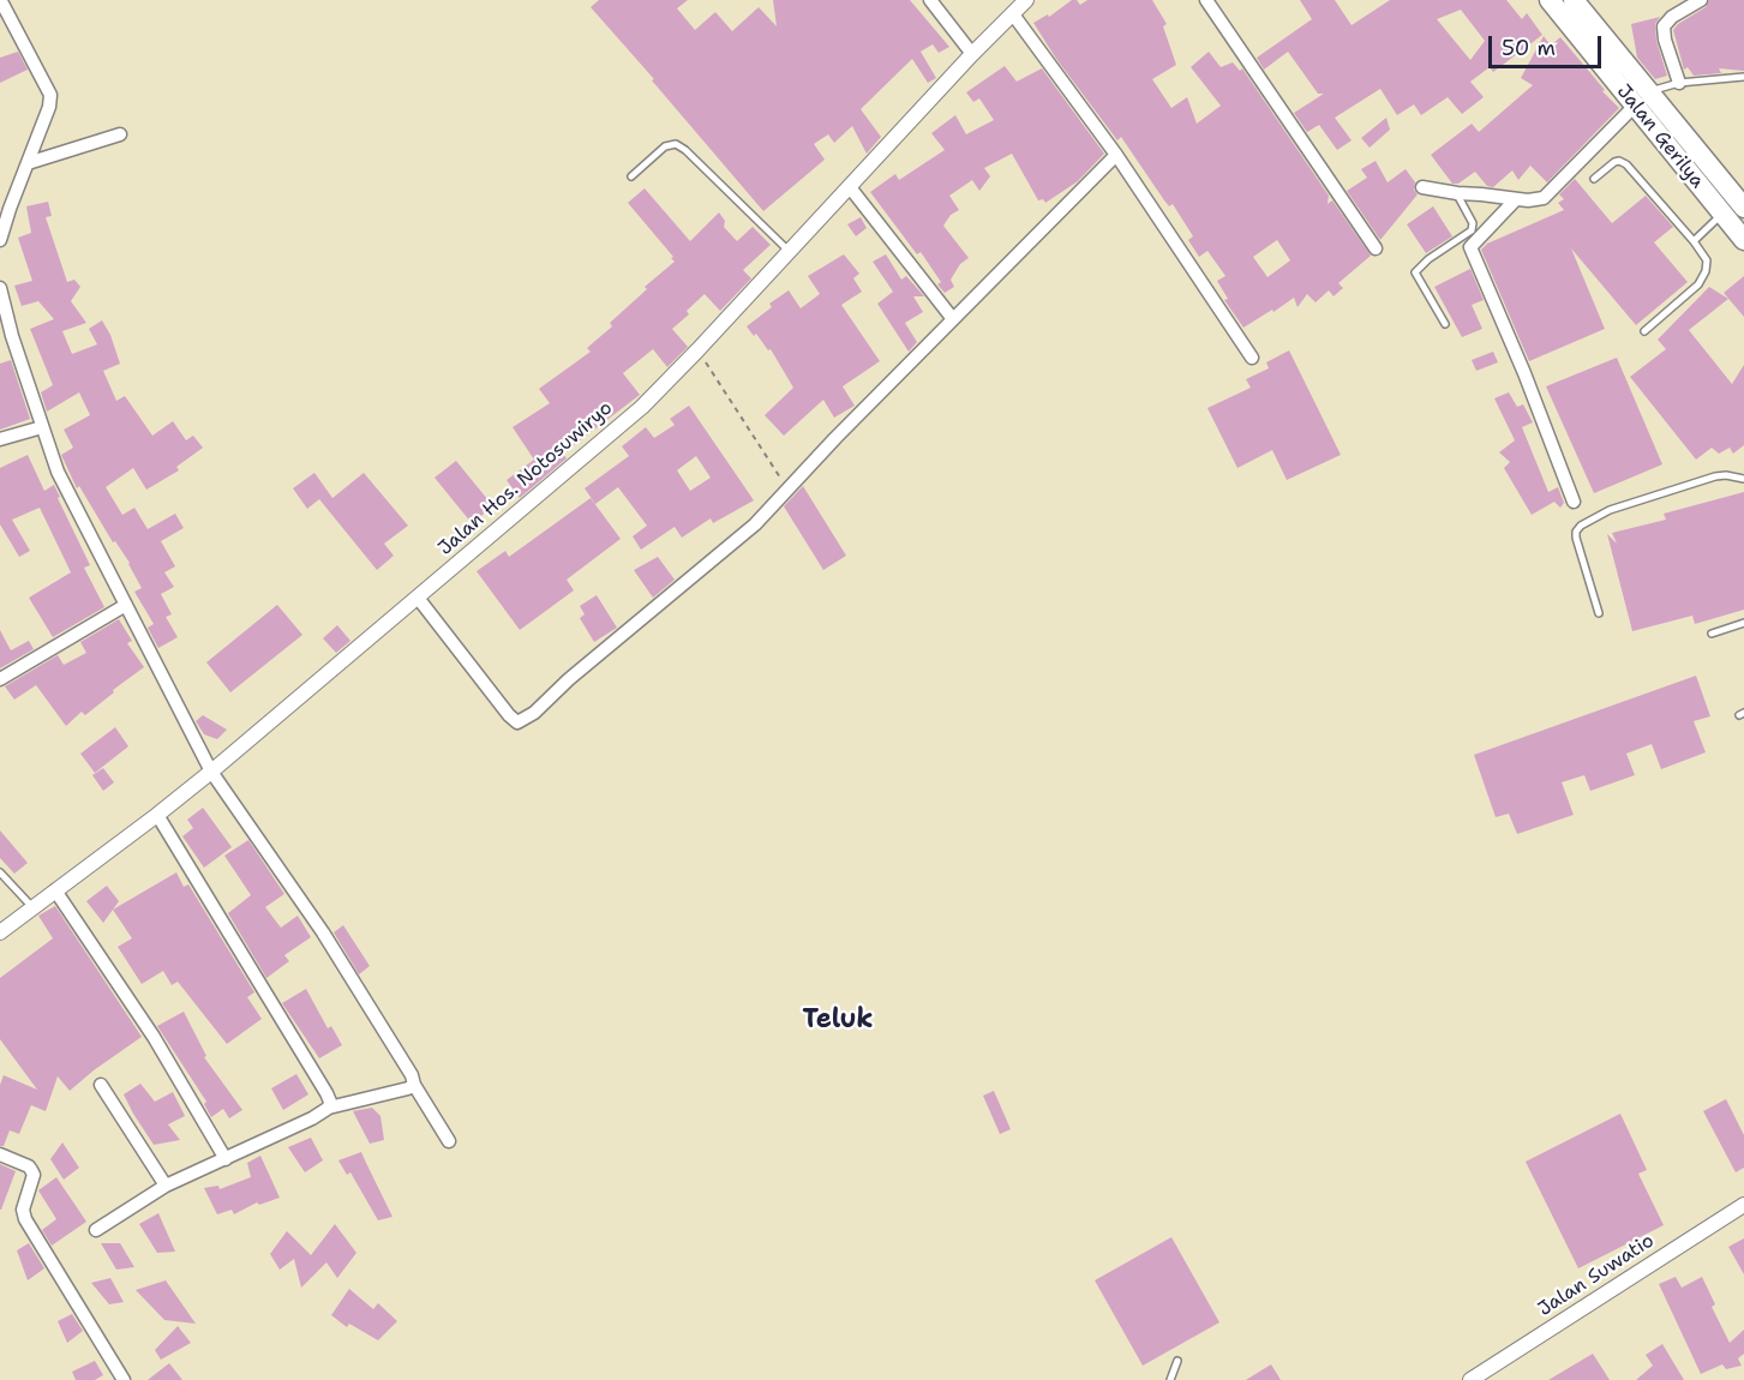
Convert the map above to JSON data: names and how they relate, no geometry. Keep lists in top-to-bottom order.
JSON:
{
  "streets": {
    "highway": ["Jalan Gerilya"],
    "street": ["Jalan Hos. Notosuwiryo", "Jalan Suwatio"]
  },
  "districts": ["Teluk"],
  "scale_bar": "50 m"
}
